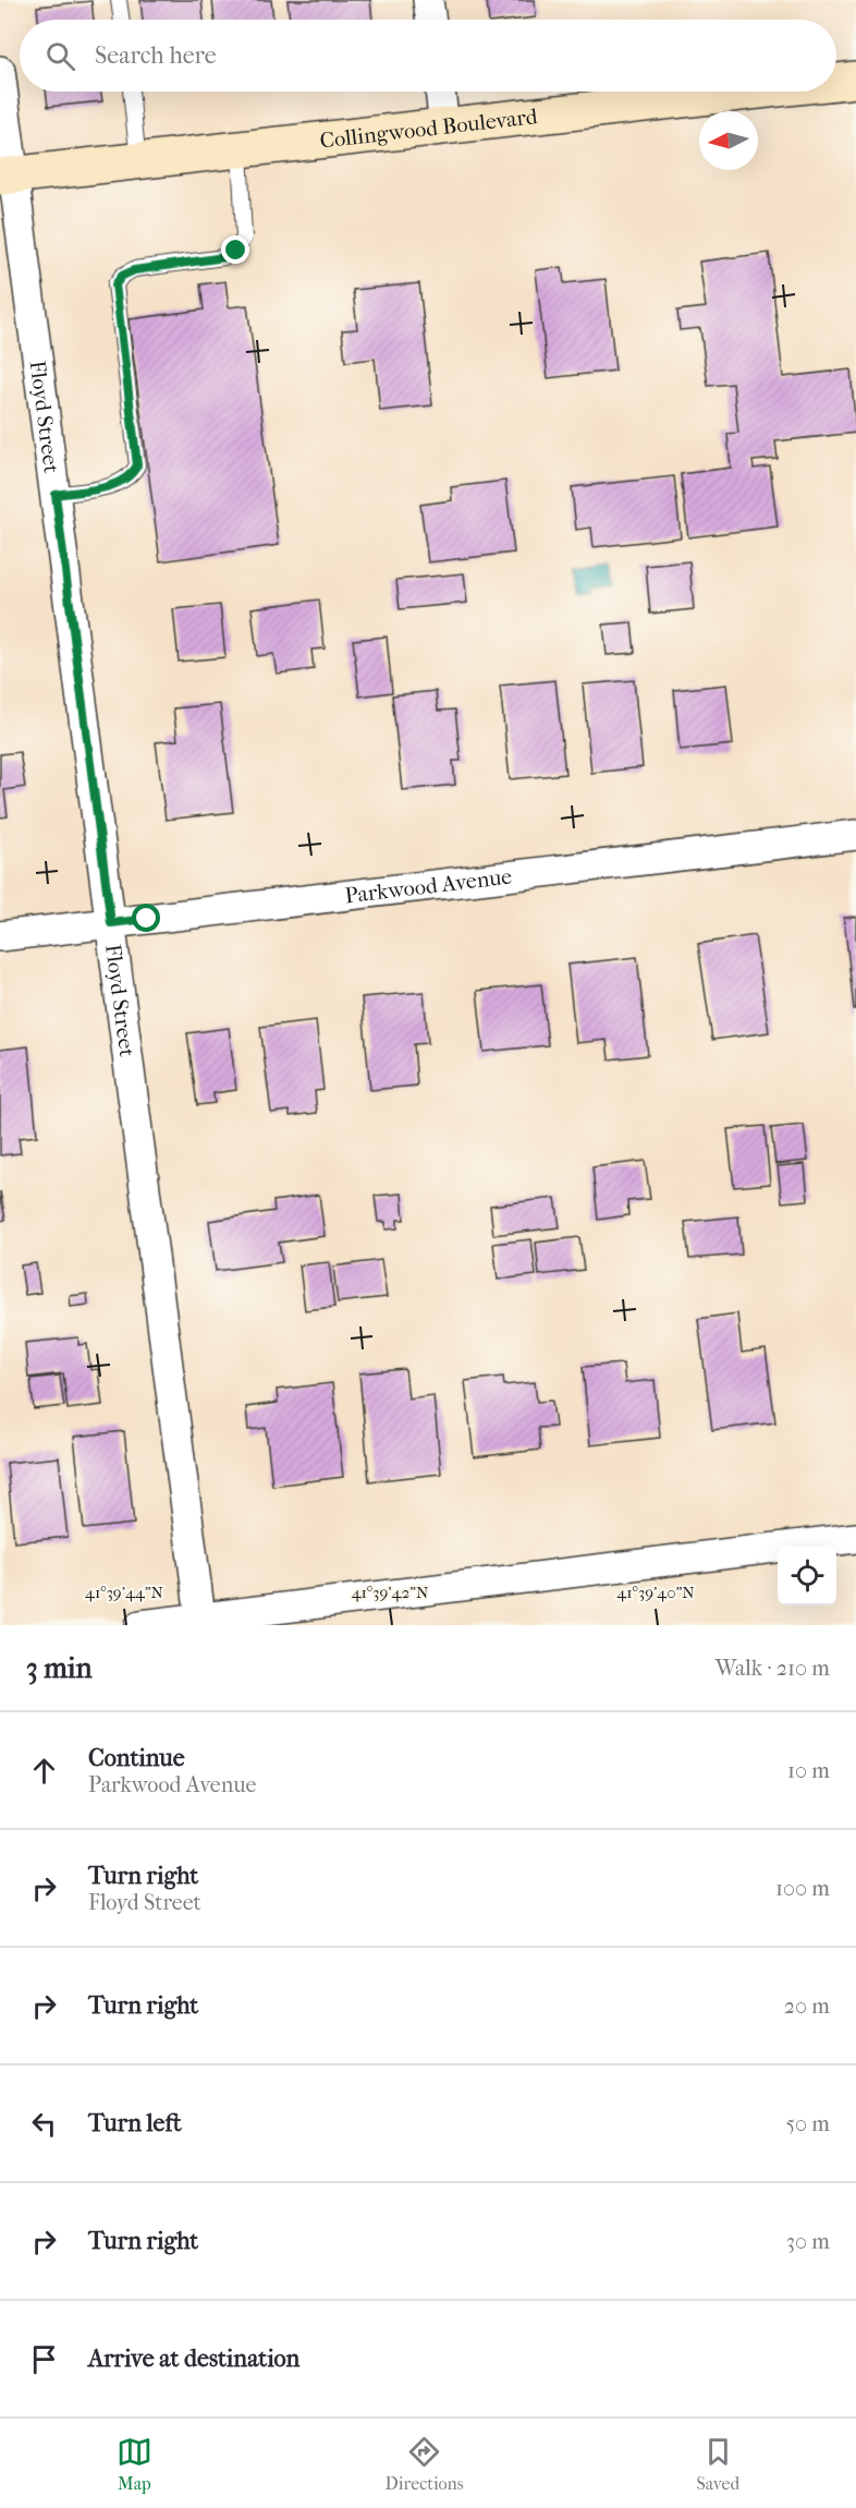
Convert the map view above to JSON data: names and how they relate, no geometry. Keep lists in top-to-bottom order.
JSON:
{
  "streets": {
    "main road": ["Collingwood Boulevard"],
    "street": ["Floyd Street", "Parkwood Avenue"]
  },
  "crossings": [
    ["Collingwood Boulevard", "Floyd Street"],
    ["Floyd Street", "Parkwood Avenue"]
  ],
  "north": "left",
  "page": {
    "search": "Search here",
    "heading": ["3 min", "Walk · 210 m"],
    "list": [
      ["Continue", "Parkwood Avenue", "10 m"],
      ["Turn right", "Floyd Street", "100 m"],
      ["Turn right", "20 m"],
      ["Turn left", "50 m"],
      ["Turn right", "30 m"],
      "Arrive at destination"
    ],
    "nav": ["Map", "Directions", "Saved"]
  },
  "coordinates": ["41°39'44\"N", "41°39'42\"N", "41°39'40\"N"]
}
